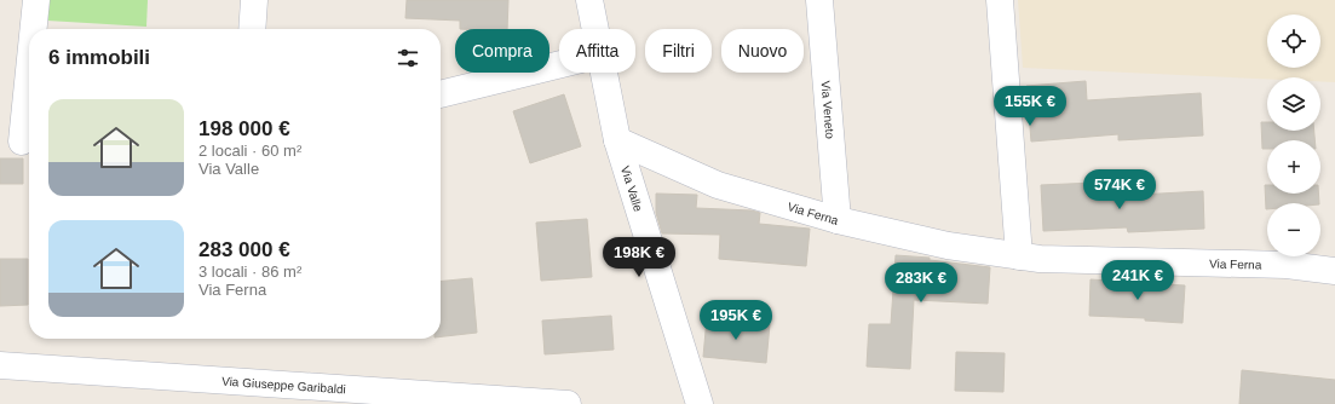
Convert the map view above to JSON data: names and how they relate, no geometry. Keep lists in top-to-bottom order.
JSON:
{
  "streets": {
    "street": [
      "Via Veneto",
      "Via Valle",
      "Via Ferna",
      "Via Giuseppe Garibaldi"
    ]
  },
  "crossings": [
    ["Via Veneto", "Via Ferna"],
    ["Via Valle", "Via Ferna"]
  ],
  "page": {
    "map_buttons": ["+", "−"],
    "chip": [
      "Compra",
      "Affitta",
      "Filtri",
      "Nuovo"
    ],
    "heading": "6 immobili",
    "price": [
      "155K €",
      "574K €",
      "198K €",
      "241K €",
      "283K €",
      "195K €"
    ],
    "list": [
      {
        "name": "198 000 €",
        "note": "2 locali · 60 m² · Via Valle"
      },
      {
        "name": "283 000 €",
        "note": "3 locali · 86 m² · Via Ferna"
      }
    ]
  }
}
